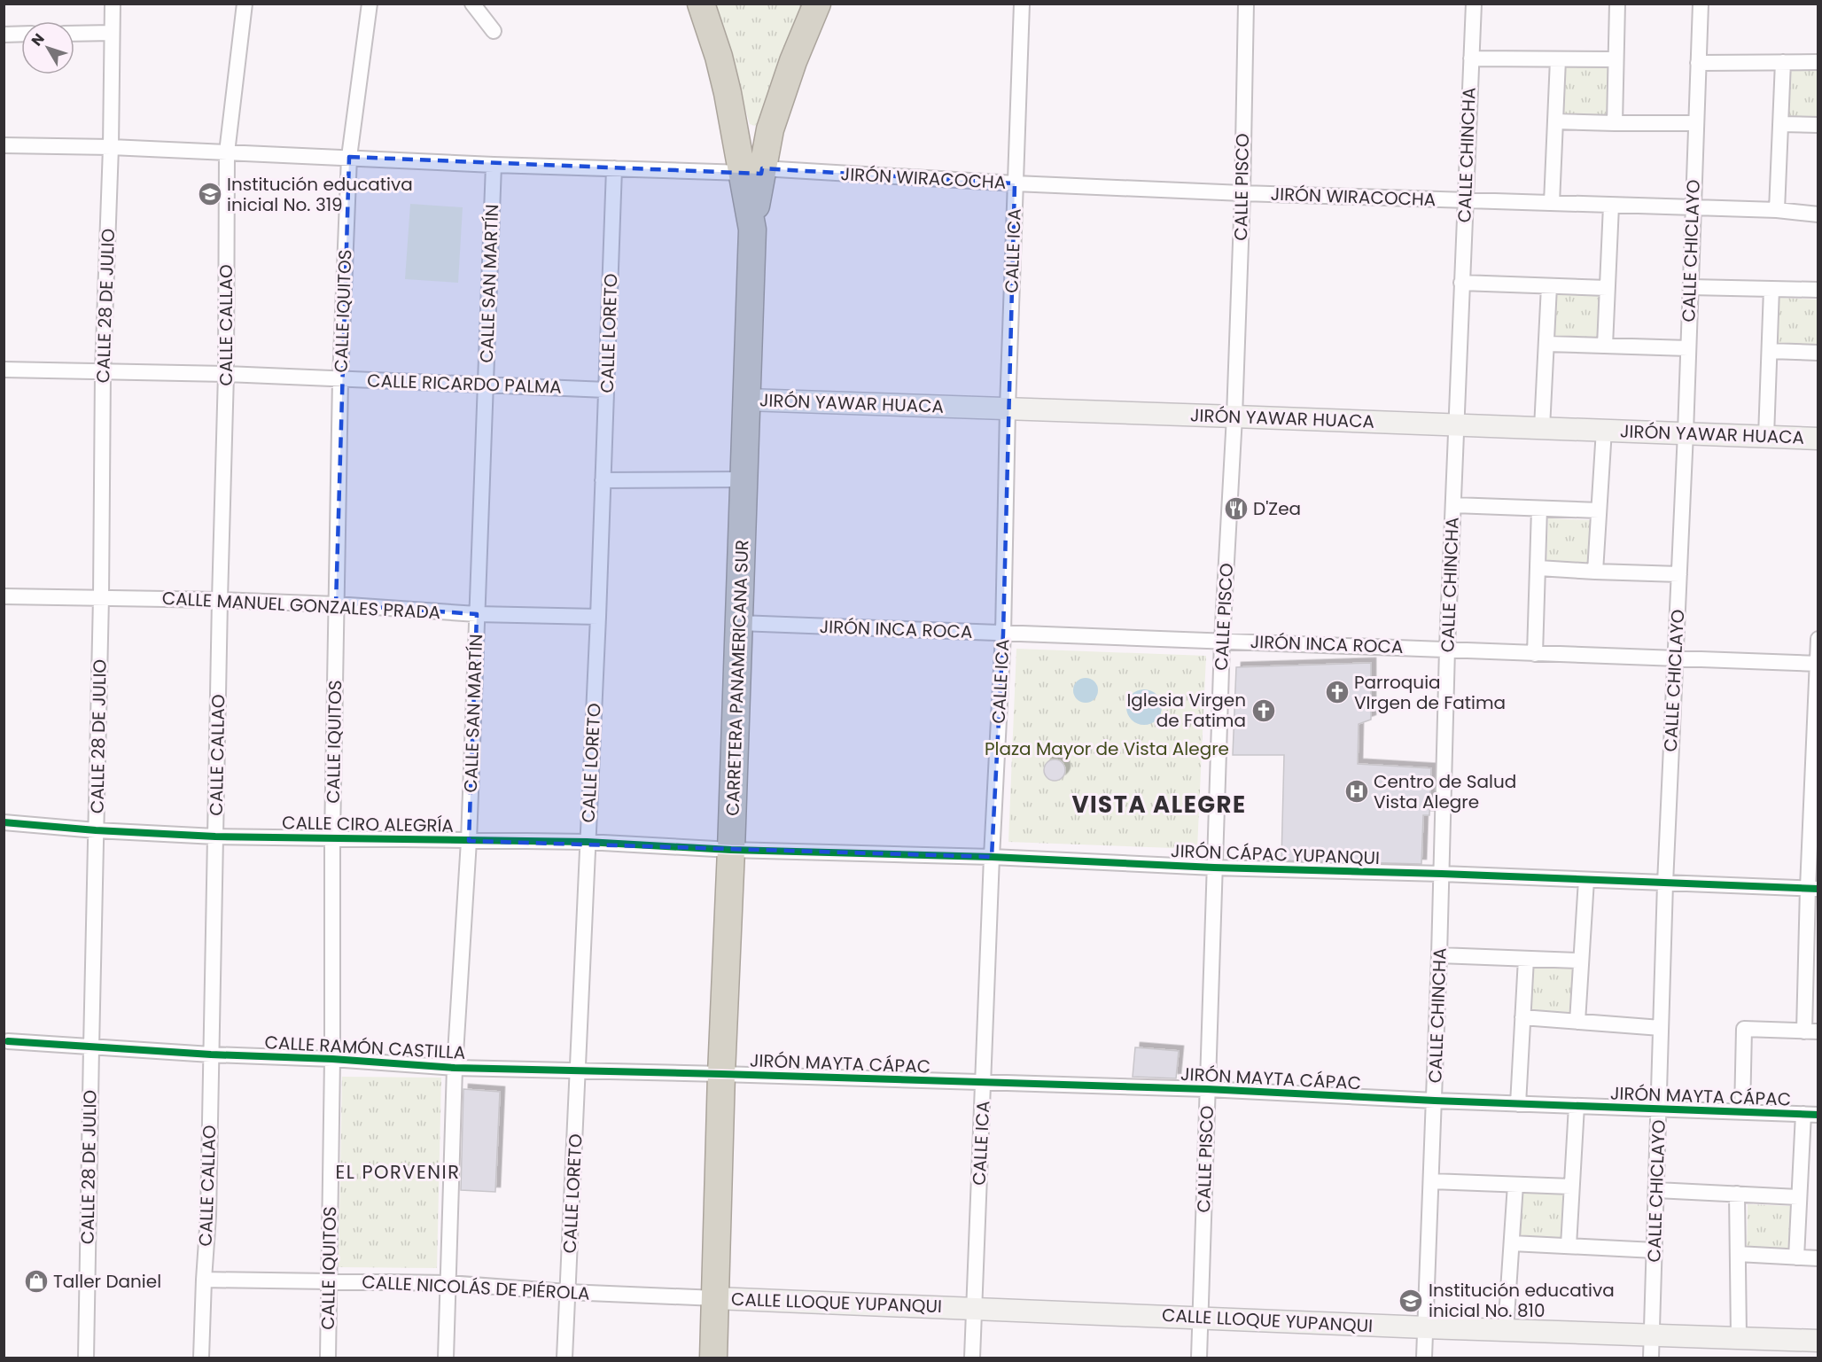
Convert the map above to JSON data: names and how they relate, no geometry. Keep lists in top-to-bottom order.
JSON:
{
  "streets": {
    "highway": ["CARRETERA PANAMERICANA SUR"],
    "street": [
      "CALLE CHINCHA",
      "JIRÓN WIRACOCHA",
      "CALLE PISCO",
      "CALLE ICA",
      "CALLE CHICLAYO",
      "CALLE SAN MARTÍN",
      "CALLE 28 DE JULIO",
      "CALLE IQUITOS",
      "CALLE CALLAO",
      "CALLE LORETO",
      "CALLE RICARDO PALMA",
      "JIRÓN YAWAR HUACA",
      "CALLE MANUEL GONZALES PRADA",
      "JIRÓN INCA ROCA",
      "CALLE CIRO ALEGRÍA",
      "JIRÓN CÁPAC YUPANQUI",
      "CALLE RAMÓN CASTILLA",
      "JIRÓN MAYTA CÁPAC",
      "CALLE NICOLÁS DE PIÉROLA",
      "CALLE LLOQUE YUPANQUI"
    ]
  },
  "crossings": [
    ["CALLE CHINCHA", "JIRÓN WIRACOCHA"],
    ["CALLE CHINCHA", "JIRÓN YAWAR HUACA"],
    ["CALLE CHINCHA", "JIRÓN INCA ROCA"],
    ["CALLE CHINCHA", "JIRÓN CÁPAC YUPANQUI"],
    ["CALLE CHINCHA", "JIRÓN MAYTA CÁPAC"],
    ["CALLE CHINCHA", "CALLE LLOQUE YUPANQUI"],
    ["JIRÓN WIRACOCHA", "CALLE PISCO"],
    ["JIRÓN WIRACOCHA", "CALLE ICA"],
    ["JIRÓN WIRACOCHA", "CALLE CHICLAYO"],
    ["JIRÓN WIRACOCHA", "CALLE SAN MARTÍN"],
    ["JIRÓN WIRACOCHA", "CALLE 28 DE JULIO"],
    ["JIRÓN WIRACOCHA", "CALLE IQUITOS"],
    ["JIRÓN WIRACOCHA", "CALLE CALLAO"],
    ["JIRÓN WIRACOCHA", "CALLE LORETO"],
    ["JIRÓN WIRACOCHA", "CARRETERA PANAMERICANA SUR"],
    ["CALLE PISCO", "JIRÓN YAWAR HUACA"],
    ["CALLE PISCO", "JIRÓN INCA ROCA"],
    ["CALLE PISCO", "JIRÓN CÁPAC YUPANQUI"],
    ["CALLE PISCO", "JIRÓN MAYTA CÁPAC"],
    ["CALLE PISCO", "CALLE LLOQUE YUPANQUI"],
    ["CALLE ICA", "JIRÓN YAWAR HUACA"],
    ["CALLE ICA", "JIRÓN INCA ROCA"],
    ["CALLE ICA", "JIRÓN CÁPAC YUPANQUI"],
    ["CALLE ICA", "JIRÓN MAYTA CÁPAC"],
    ["CALLE ICA", "CALLE LLOQUE YUPANQUI"],
    ["CALLE CHICLAYO", "JIRÓN YAWAR HUACA"],
    ["CALLE CHICLAYO", "JIRÓN INCA ROCA"],
    ["CALLE CHICLAYO", "JIRÓN CÁPAC YUPANQUI"],
    ["CALLE CHICLAYO", "JIRÓN MAYTA CÁPAC"],
    ["CALLE CHICLAYO", "CALLE LLOQUE YUPANQUI"],
    ["CALLE SAN MARTÍN", "CALLE RICARDO PALMA"],
    ["CALLE SAN MARTÍN", "CALLE MANUEL GONZALES PRADA"],
    ["CALLE SAN MARTÍN", "CALLE CIRO ALEGRÍA"],
    ["CALLE SAN MARTÍN", "CALLE RAMÓN CASTILLA"],
    ["CALLE SAN MARTÍN", "CALLE NICOLÁS DE PIÉROLA"],
    ["CALLE 28 DE JULIO", "CALLE RICARDO PALMA"],
    ["CALLE 28 DE JULIO", "CALLE MANUEL GONZALES PRADA"],
    ["CALLE 28 DE JULIO", "CALLE CIRO ALEGRÍA"],
    ["CALLE 28 DE JULIO", "CALLE RAMÓN CASTILLA"],
    ["CALLE IQUITOS", "CALLE RICARDO PALMA"],
    ["CALLE IQUITOS", "CALLE MANUEL GONZALES PRADA"],
    ["CALLE IQUITOS", "CALLE CIRO ALEGRÍA"],
    ["CALLE IQUITOS", "CALLE RAMÓN CASTILLA"],
    ["CALLE IQUITOS", "CALLE NICOLÁS DE PIÉROLA"],
    ["CALLE CALLAO", "CALLE RICARDO PALMA"],
    ["CALLE CALLAO", "CALLE MANUEL GONZALES PRADA"],
    ["CALLE CALLAO", "CALLE CIRO ALEGRÍA"],
    ["CALLE CALLAO", "CALLE RAMÓN CASTILLA"],
    ["CALLE CALLAO", "CALLE NICOLÁS DE PIÉROLA"],
    ["CALLE LORETO", "CALLE RICARDO PALMA"],
    ["CALLE LORETO", "CALLE MANUEL GONZALES PRADA"],
    ["CALLE LORETO", "CALLE CIRO ALEGRÍA"],
    ["CALLE LORETO", "CALLE RAMÓN CASTILLA"],
    ["CALLE LORETO", "CALLE NICOLÁS DE PIÉROLA"],
    ["JIRÓN YAWAR HUACA", "CARRETERA PANAMERICANA SUR"],
    ["JIRÓN INCA ROCA", "CARRETERA PANAMERICANA SUR"],
    ["CARRETERA PANAMERICANA SUR", "CALLE CIRO ALEGRÍA"],
    ["CARRETERA PANAMERICANA SUR", "JIRÓN CÁPAC YUPANQUI"],
    ["CARRETERA PANAMERICANA SUR", "CALLE RAMÓN CASTILLA"],
    ["CARRETERA PANAMERICANA SUR", "JIRÓN MAYTA CÁPAC"],
    ["CARRETERA PANAMERICANA SUR", "CALLE NICOLÁS DE PIÉROLA"],
    ["CARRETERA PANAMERICANA SUR", "CALLE LLOQUE YUPANQUI"],
    ["CALLE CIRO ALEGRÍA", "JIRÓN CÁPAC YUPANQUI"],
    ["CALLE RAMÓN CASTILLA", "JIRÓN MAYTA CÁPAC"],
    ["CALLE NICOLÁS DE PIÉROLA", "CALLE LLOQUE YUPANQUI"]
  ],
  "districts": ["VISTA ALEGRE", "EL PORVENIR"],
  "parks": ["Plaza Mayor de Vista Alegre"],
  "places": {
    "school or university": ["Institución educativa inicial No. 319", "Institución educativa inicial No. 810"],
    "restaurant": ["D'Zea"],
    "church": ["Parroquia VIrgen de Fatima", "Iglesia Virgen de Fatima"],
    "hospital": ["Centro de Salud Vista Alegre"],
    "shop": ["Taller Daniel"]
  },
  "north": "top left"
}
